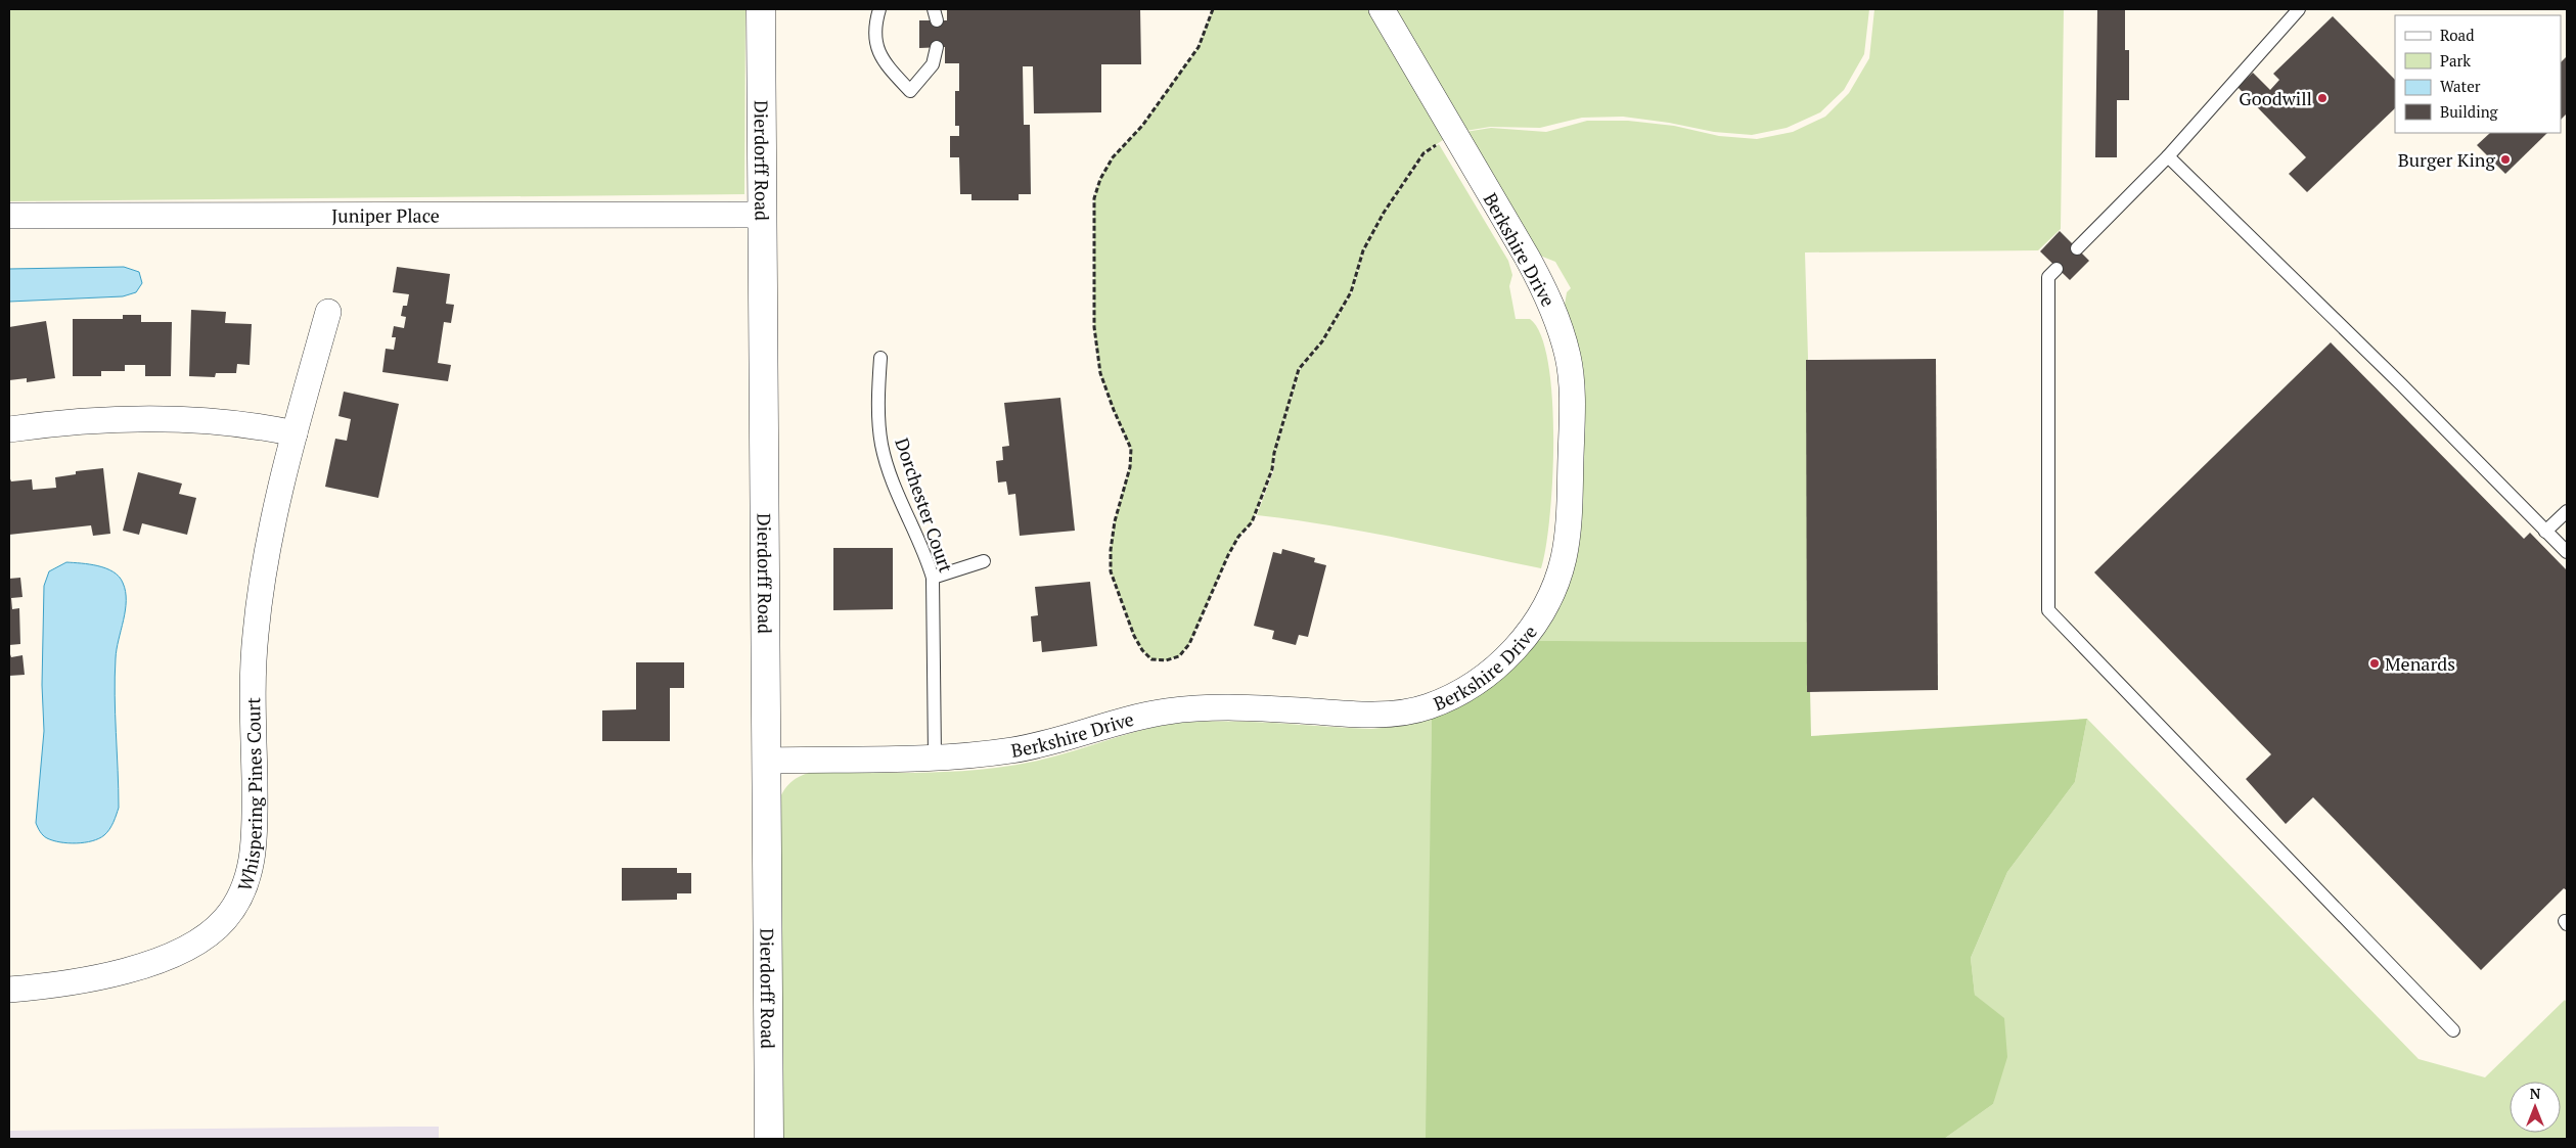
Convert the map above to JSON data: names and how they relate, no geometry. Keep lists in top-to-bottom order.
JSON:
{
  "streets": {
    "street": [
      "Dierdorff Road",
      "Juniper Place",
      "Berkshire Drive",
      "Whispering Pines Court"
    ],
    "lane": ["Dorchester Court"]
  },
  "crossings": [
    ["Dierdorff Road", "Juniper Place"],
    ["Dierdorff Road", "Berkshire Drive"],
    ["Berkshire Drive", "Dorchester Court"]
  ],
  "places": ["Goodwill", "Burger King", "Menards"],
  "legend": [
    "Road",
    "Park",
    "Water",
    "Building"
  ],
  "north": "top"
}
